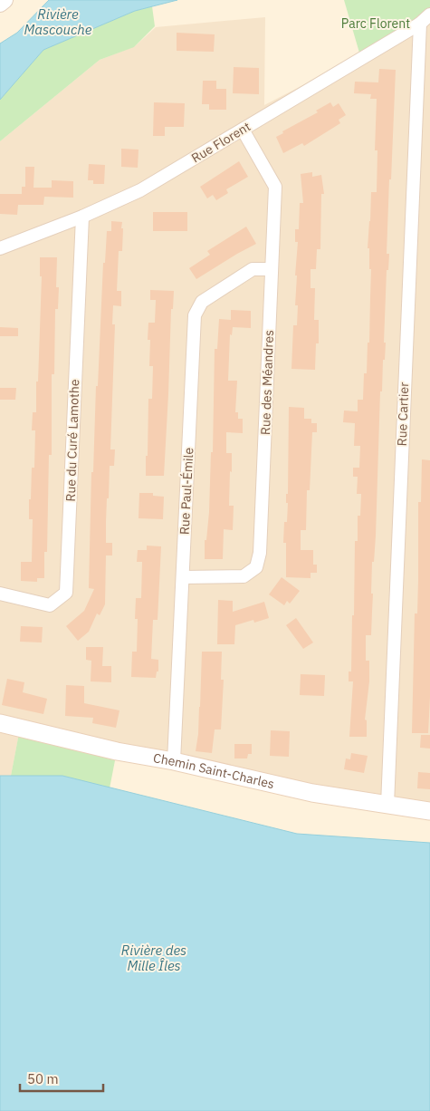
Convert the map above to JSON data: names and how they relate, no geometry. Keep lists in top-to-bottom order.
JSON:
{
  "streets": {
    "main road": ["Chemin Saint-Charles"],
    "street": [
      "Rue Florent",
      "Rue des Méandres",
      "Rue Cartier",
      "Rue du Curé Lamothe",
      "Rue Paul-Émile"
    ]
  },
  "crossings": [
    ["Rue Florent", "Rue des Méandres"],
    ["Rue Florent", "Rue Cartier"],
    ["Rue Florent", "Rue du Curé Lamothe"],
    ["Rue des Méandres", "Rue Paul-Émile"],
    ["Rue Cartier", "Chemin Saint-Charles"],
    ["Rue Paul-Émile", "Chemin Saint-Charles"]
  ],
  "water": ["Rivière Mascouche", "Rivière des Mille Îles"],
  "parks": ["Parc Florent"],
  "scale_bar": "50 m"
}
